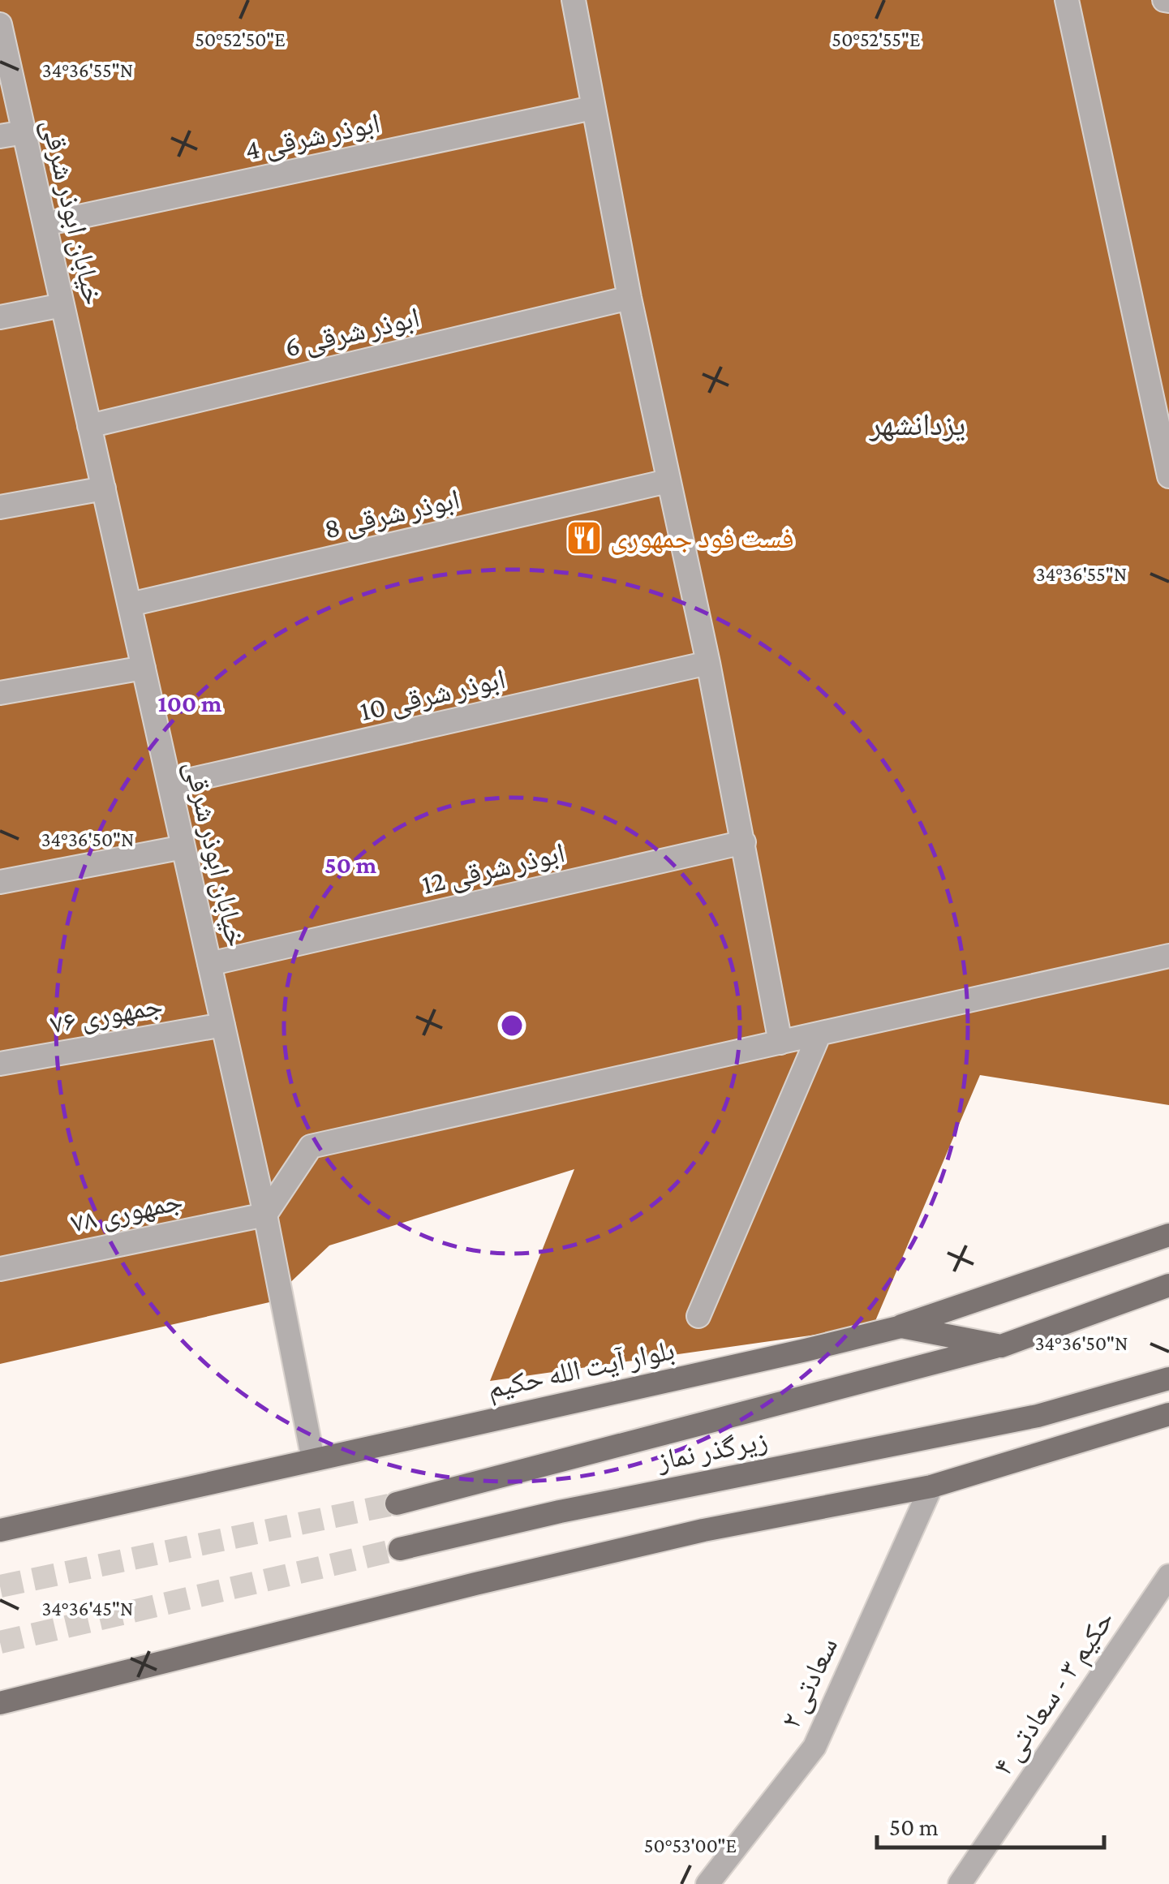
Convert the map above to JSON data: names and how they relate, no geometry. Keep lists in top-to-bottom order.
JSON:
{
  "streets": {
    "main road": ["بلوار آیت الله حکیم", "زیرگذر نماز"],
    "street": [
      "ابوذر شرقی 4",
      "خیابان ابوذر شرقی",
      "ابوذر شرقی 6",
      "ابوذر شرقی 8",
      "ابوذر شرقی 10",
      "ابوذر شرقی 12",
      "جمهوری ۷۶",
      "جمهوری ۷۸",
      "سعادتی ۲",
      "حکیم ۳ - سعادتی ۴"
    ]
  },
  "crossings": [
    ["ابوذر شرقی 4", "خیابان ابوذر شرقی"],
    ["خیابان ابوذر شرقی", "ابوذر شرقی 6"],
    ["خیابان ابوذر شرقی", "ابوذر شرقی 8"],
    ["خیابان ابوذر شرقی", "ابوذر شرقی 10"],
    ["خیابان ابوذر شرقی", "ابوذر شرقی 12"],
    ["خیابان ابوذر شرقی", "جمهوری ۷۶"],
    ["خیابان ابوذر شرقی", "جمهوری ۷۸"],
    ["خیابان ابوذر شرقی", "بلوار آیت الله حکیم"],
    ["بلوار آیت الله حکیم", "زیرگذر نماز"]
  ],
  "districts": ["یزدانشهر"],
  "places": {
    "restaurant": ["فست فود جمهوری"]
  },
  "scale_bar": "50 m",
  "coordinates": [
    "50°52'50\"E",
    "50°52'55\"E",
    "34°36'55\"N",
    "34°36'50\"N",
    "34°36'45\"N",
    "50°53'00\"E"
  ],
  "rings": ["100 m", "50 m"]
}
